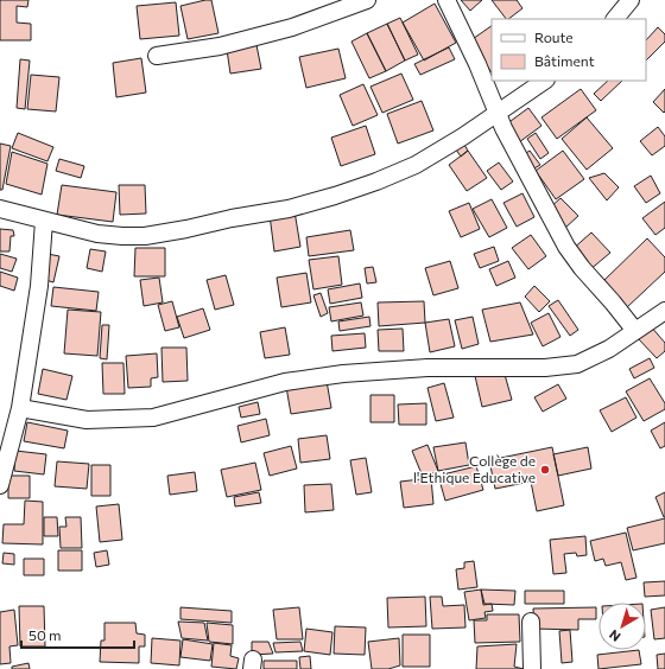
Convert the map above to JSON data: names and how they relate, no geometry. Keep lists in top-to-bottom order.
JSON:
{
  "places": ["Collège de l'Ethique Educative"],
  "legend": ["Route", "Bâtiment"],
  "scale_bar": "50 m",
  "north": "bottom left"
}
